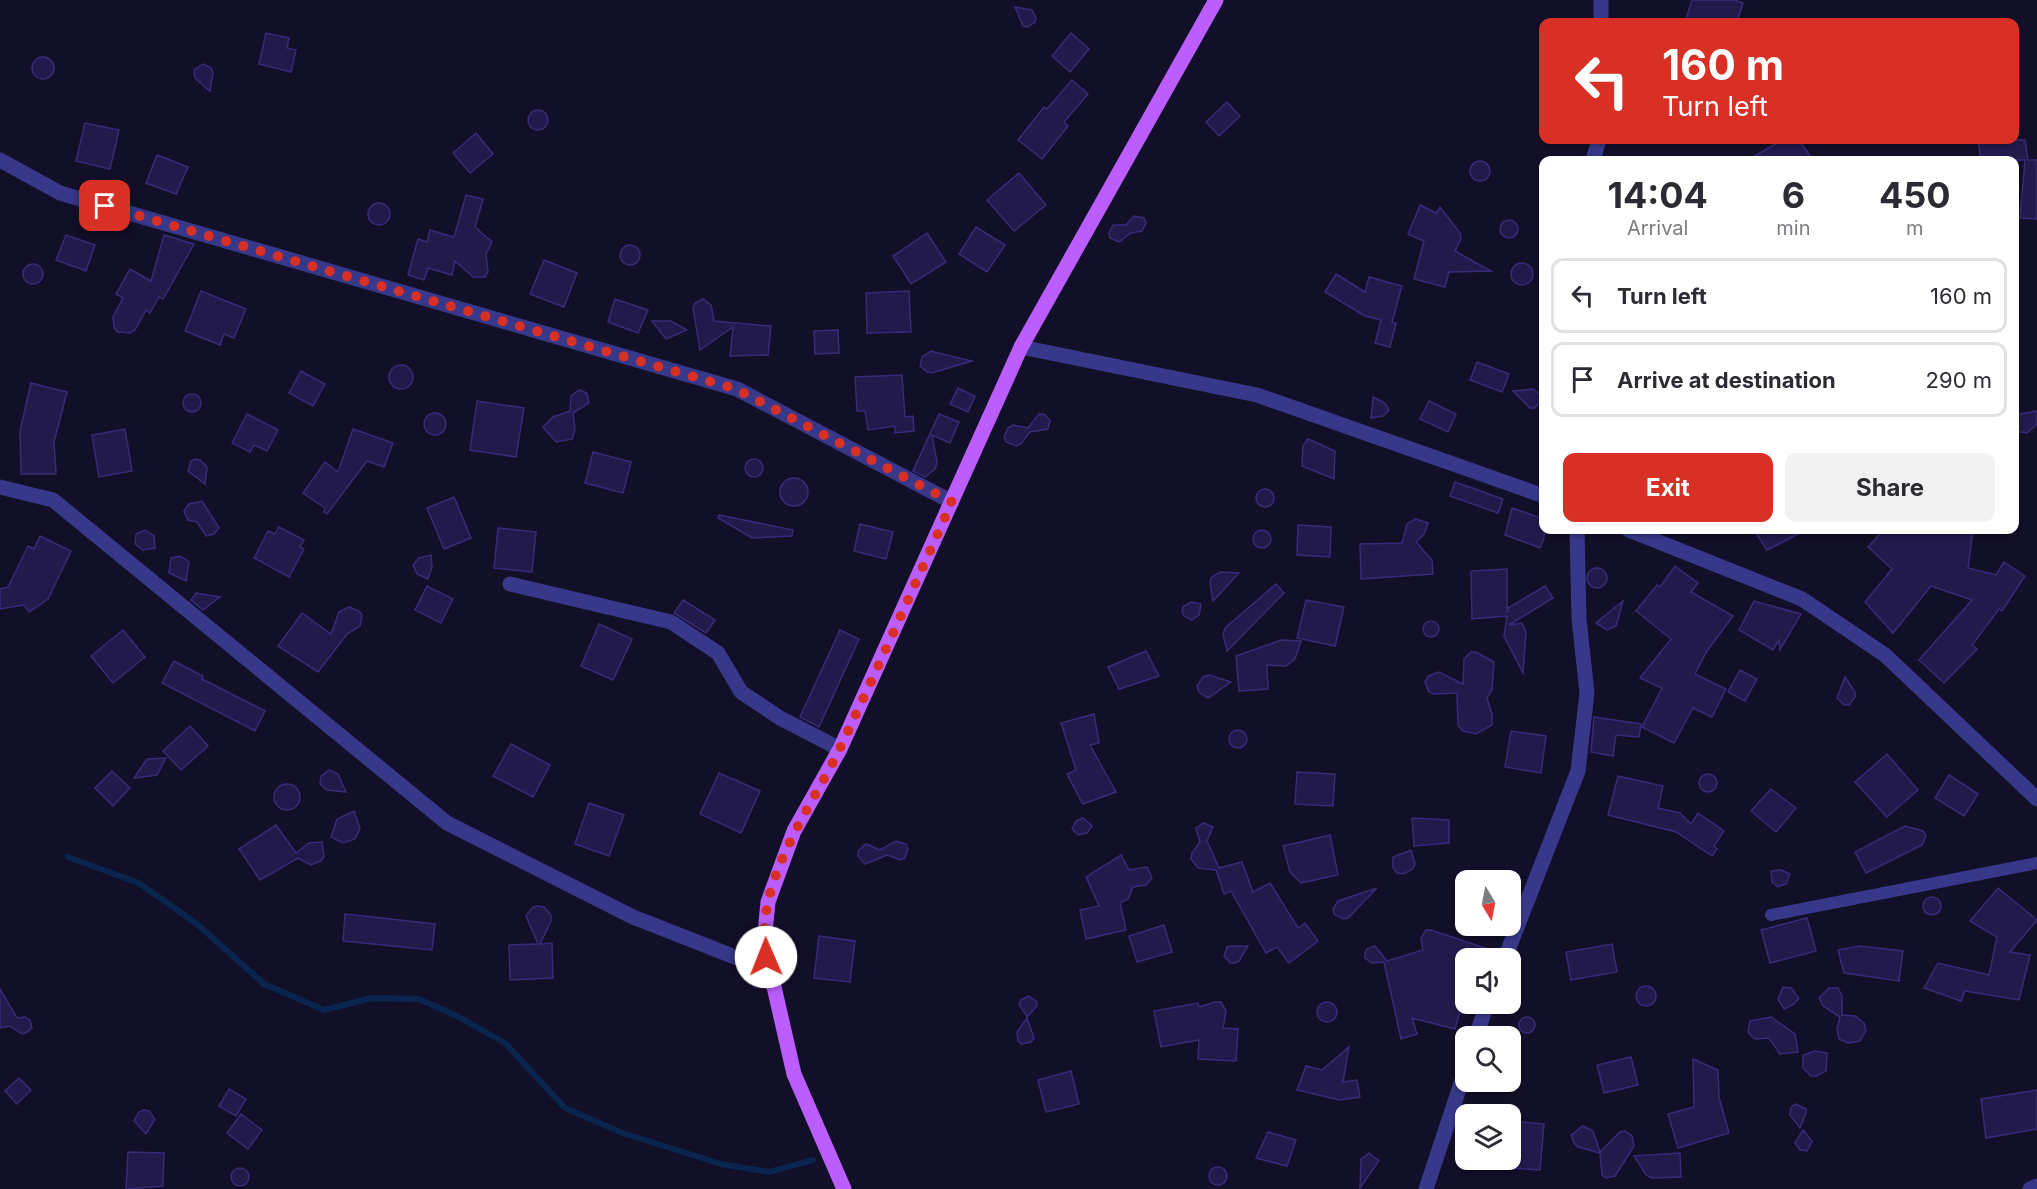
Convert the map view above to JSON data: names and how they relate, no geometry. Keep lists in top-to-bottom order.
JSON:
{
  "north": "bottom",
  "page": {
    "turn": ["160 m", "Turn left"],
    "eta": [
      "14:04",
      "Arrival",
      "6",
      "min",
      "450",
      "m"
    ],
    "list": [
      {
        "name": "Turn left",
        "value": "160 m"
      },
      {
        "name": "Arrive at destination",
        "value": "290 m"
      }
    ],
    "buttons": ["Exit", "Share"]
  }
}
